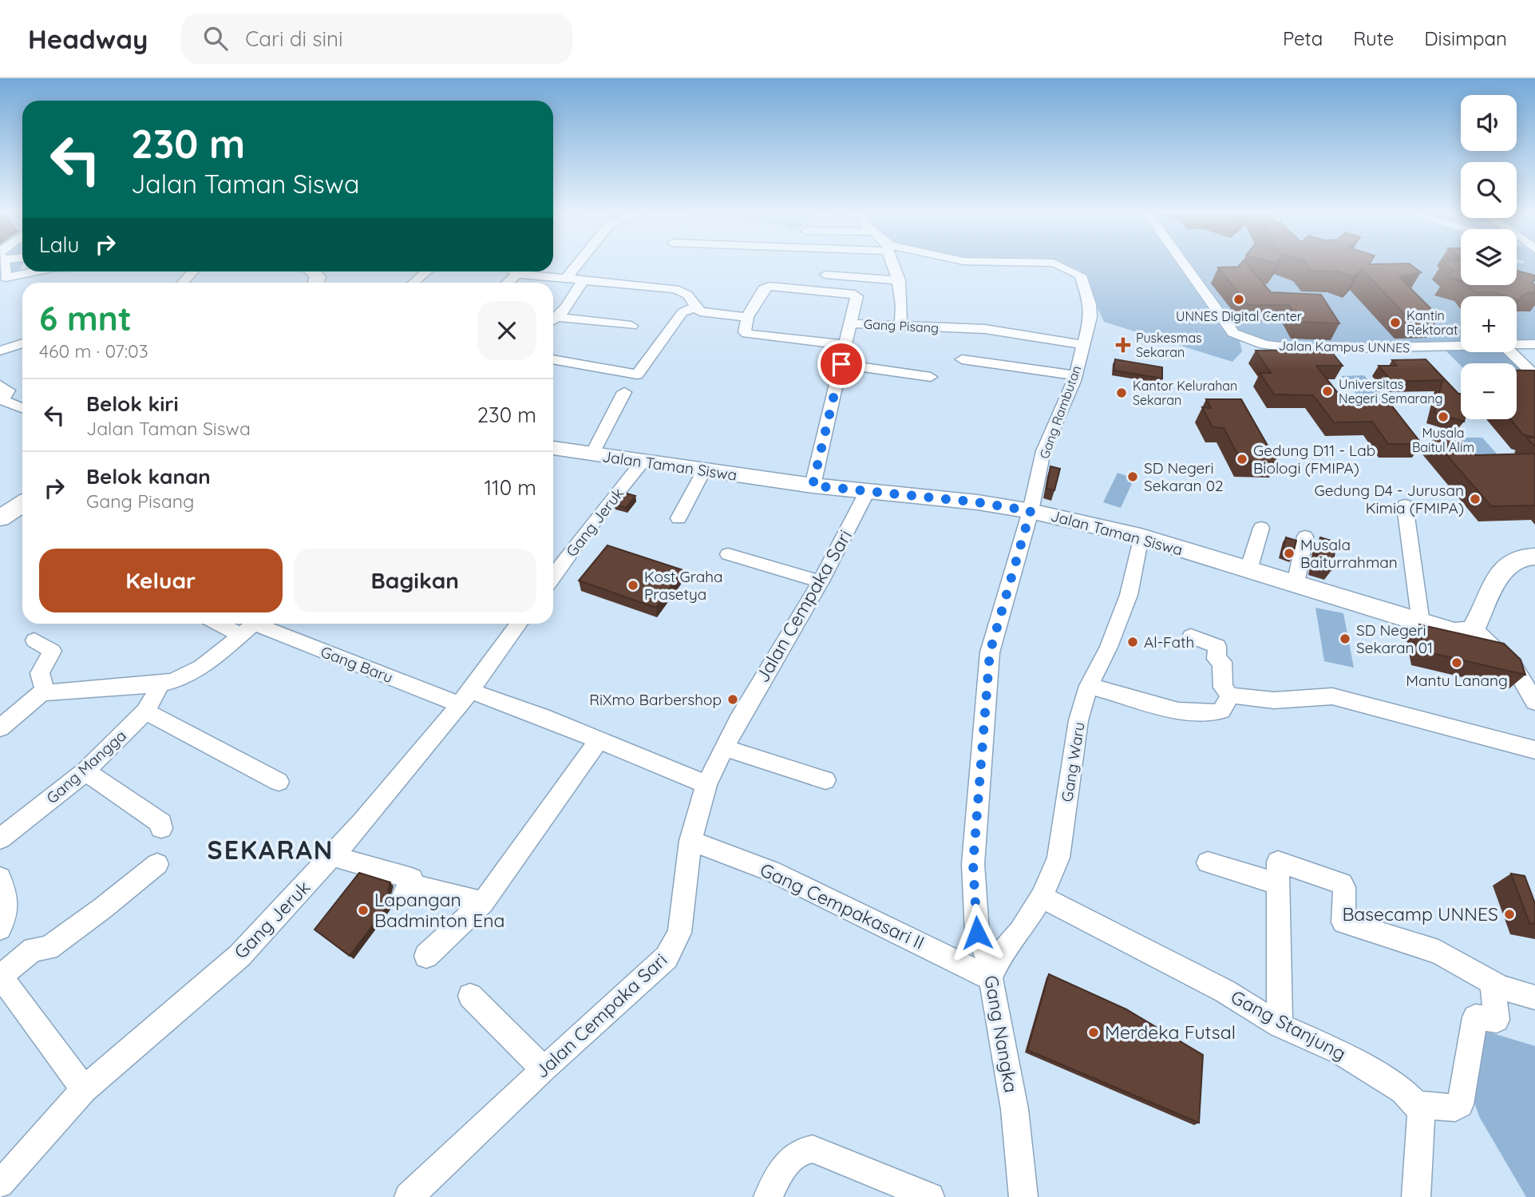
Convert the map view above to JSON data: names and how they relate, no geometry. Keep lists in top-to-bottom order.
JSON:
{
  "streets": {
    "main road": ["Jalan Taman Siswa"],
    "street": [
      "Gang Pisang",
      "Jalan Kampus UNNES",
      "Gang Rambutan",
      "Gang Jeruk",
      "Jalan Cempaka Sari",
      "Gang Baru",
      "Gang Waru",
      "Gang Mangga",
      "Gang Cempakasari II",
      "Gang Stanjung",
      "Gang Nangka"
    ]
  },
  "crossings": [
    ["Gang Pisang", "Gang Rambutan"],
    ["Gang Pisang", "Jalan Taman Siswa"],
    ["Gang Rambutan", "Jalan Taman Siswa"],
    ["Gang Rambutan", "Gang Nangka"],
    ["Jalan Taman Siswa", "Gang Jeruk"],
    ["Jalan Taman Siswa", "Jalan Cempaka Sari"],
    ["Jalan Taman Siswa", "Gang Waru"],
    ["Jalan Taman Siswa", "Gang Nangka"],
    ["Gang Jeruk", "Gang Baru"],
    ["Jalan Cempaka Sari", "Gang Baru"],
    ["Jalan Cempaka Sari", "Gang Cempakasari II"],
    ["Gang Waru", "Gang Cempakasari II"],
    ["Gang Waru", "Gang Stanjung"],
    ["Gang Waru", "Gang Nangka"],
    ["Gang Cempakasari II", "Gang Nangka"]
  ],
  "districts": ["SEKARAN"],
  "places": {
    "other": [
      "UNNES Digital Center",
      "Kantin Rektorat",
      "Universitas Negeri Semarang",
      "Kantor Kelurahan Sekaran",
      "Musala Baitul Alim",
      "Gedung D11 - Lab Biologi (FMIPA)",
      "SD Negeri Sekaran 02",
      "Gedung D4 - Jurusan Kimia (FMIPA)",
      "Musala Baiturrahman",
      "Kost Graha Prasetya",
      "SD Negeri Sekaran 01",
      "Al-Fath",
      "Mantu Lanang",
      "RiXmo Barbershop",
      "Lapangan Badminton Ena",
      "Basecamp UNNES",
      "Merdeka Futsal"
    ],
    "health": ["Puskesmas Sekaran"]
  },
  "page": {
    "header": "Headway",
    "search": "Cari di sini",
    "nav": ["Peta", "Rute", "Disimpan"],
    "map_buttons": ["+", "−"],
    "turn": ["230 m", "Jalan Taman Siswa"],
    "then": "Lalu",
    "heading": ["6 mnt", "460 m · 07:03"],
    "list": [
      {
        "name": "Belok kiri",
        "note": "Jalan Taman Siswa",
        "value": "230 m"
      },
      {
        "name": "Belok kanan",
        "note": "Gang Pisang",
        "value": "110 m"
      }
    ],
    "buttons": ["Keluar", "Bagikan"]
  }
}
